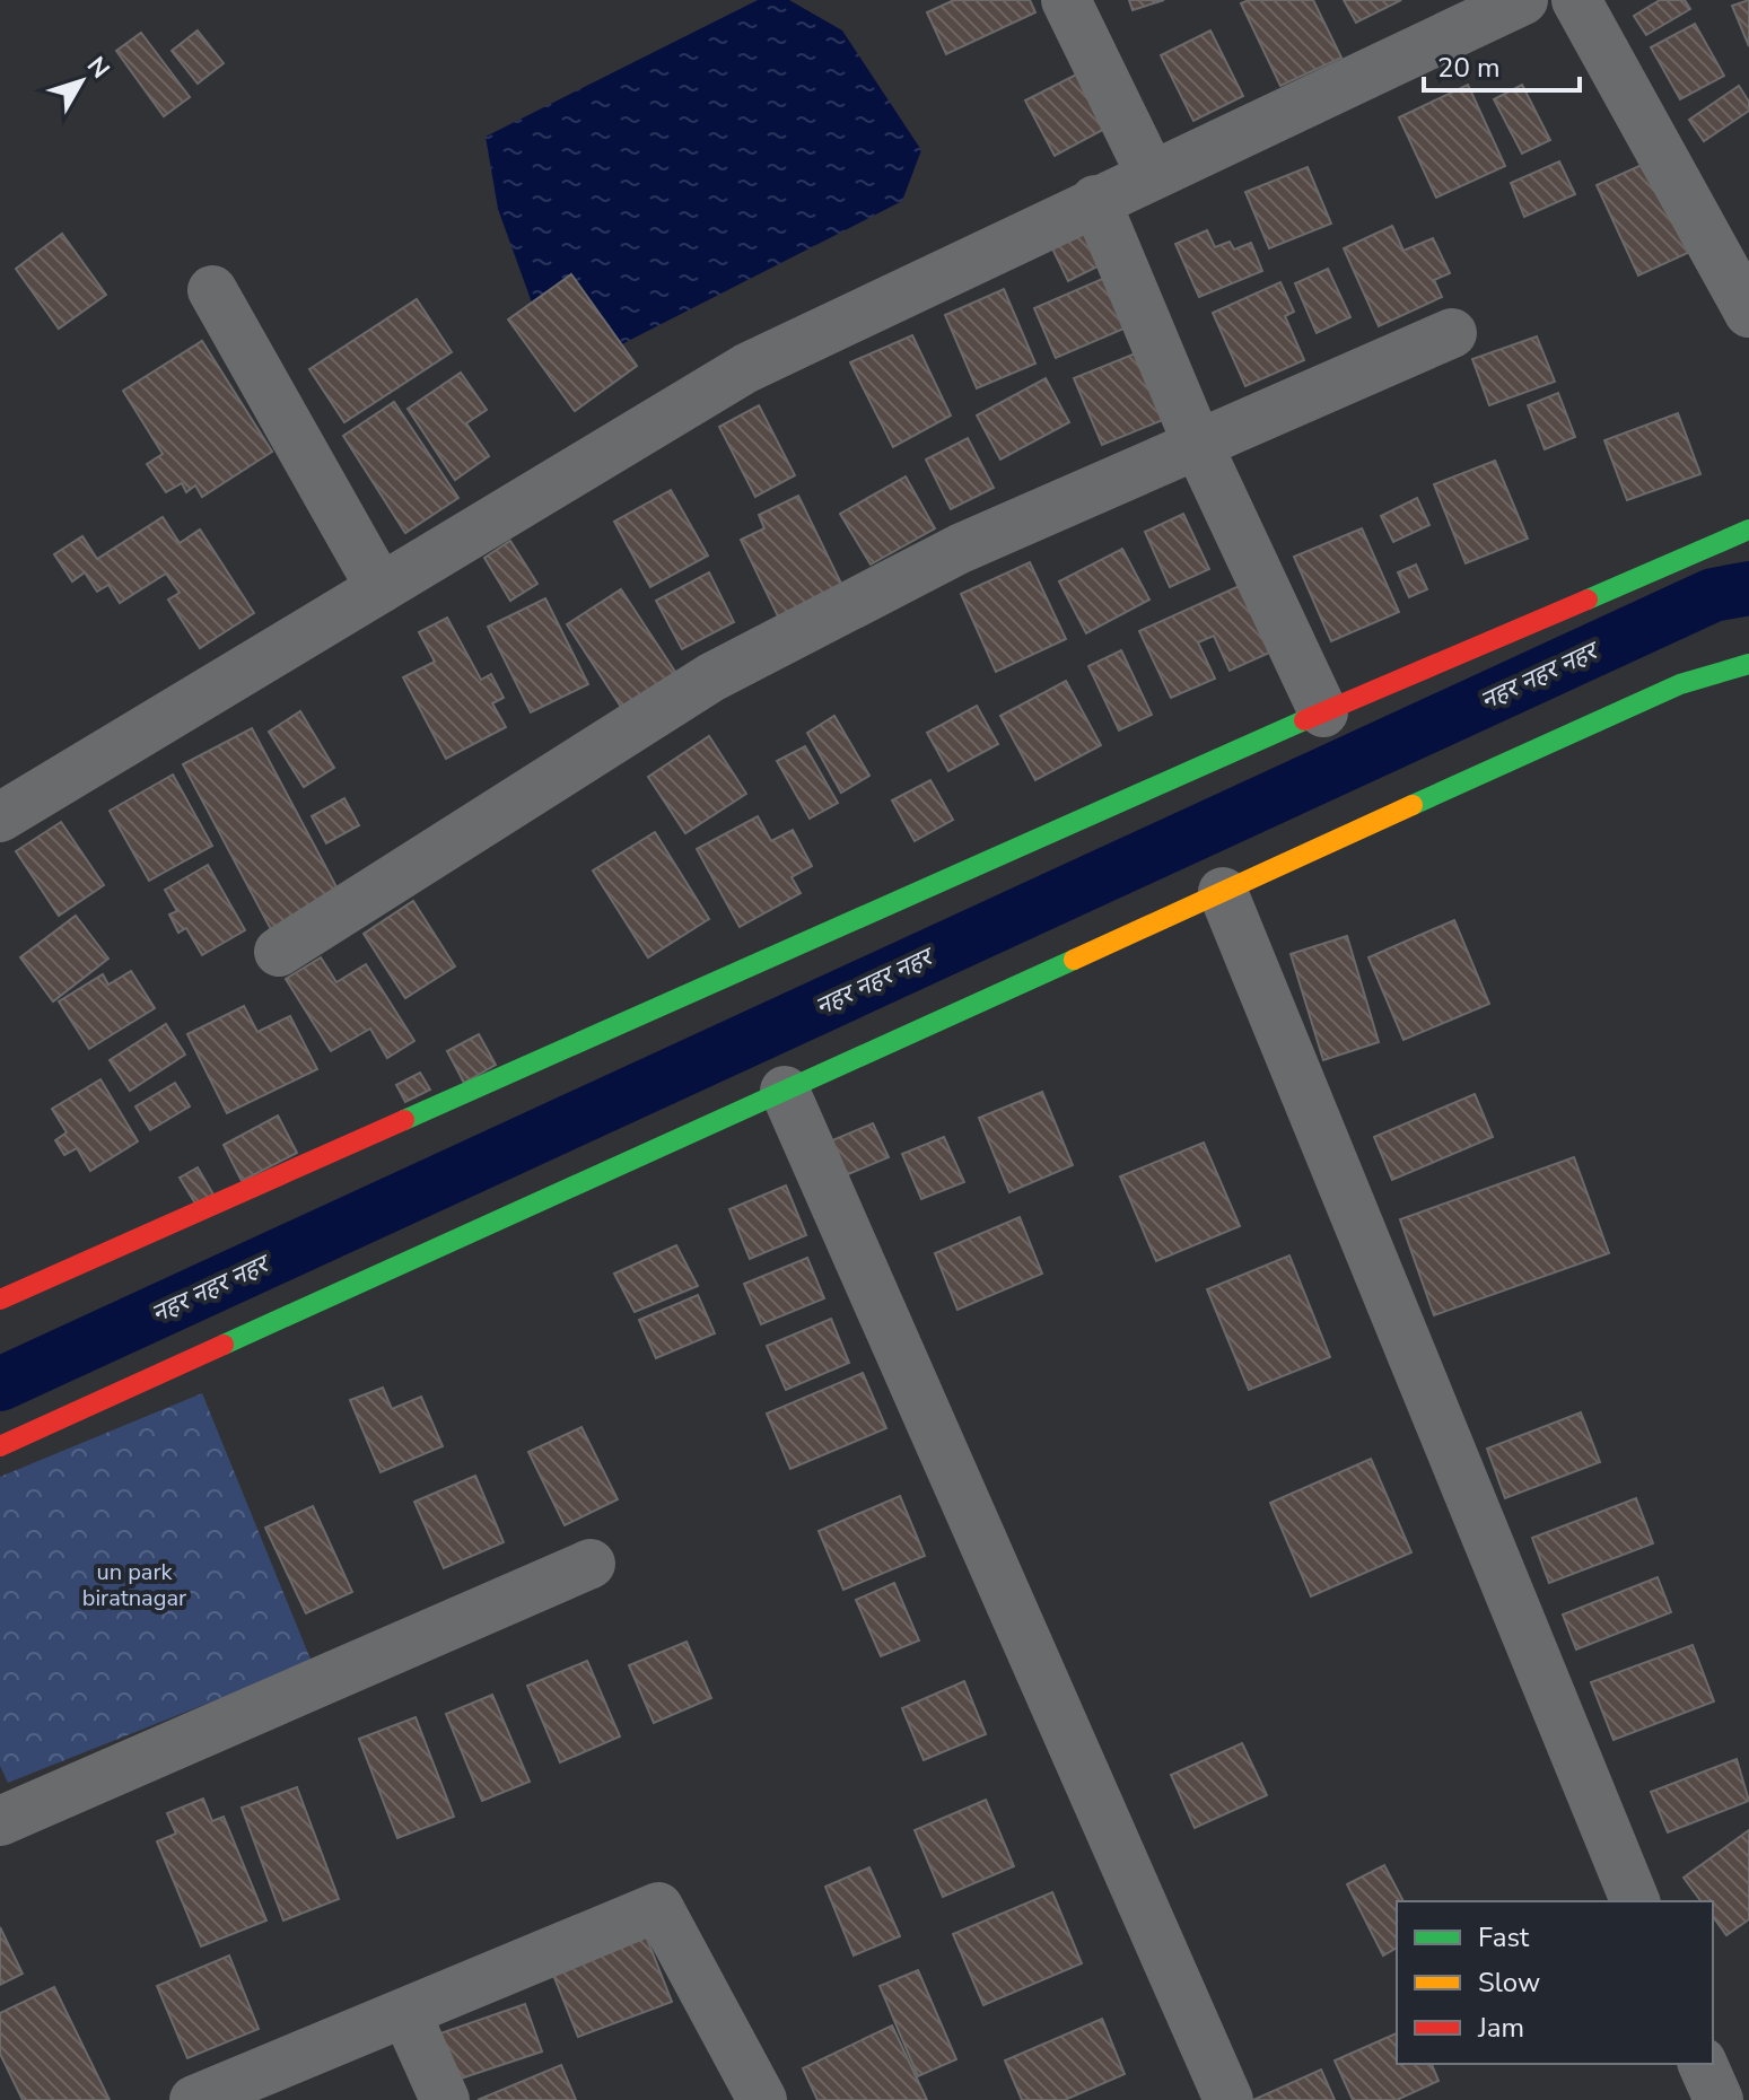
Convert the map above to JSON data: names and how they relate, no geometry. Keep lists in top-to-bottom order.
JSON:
{
  "water": ["नहर नहर नहर"],
  "parks": ["un park biratnagar"],
  "legend": ["Fast", "Slow", "Jam"],
  "scale_bar": "20 m",
  "north": "top right"
}
